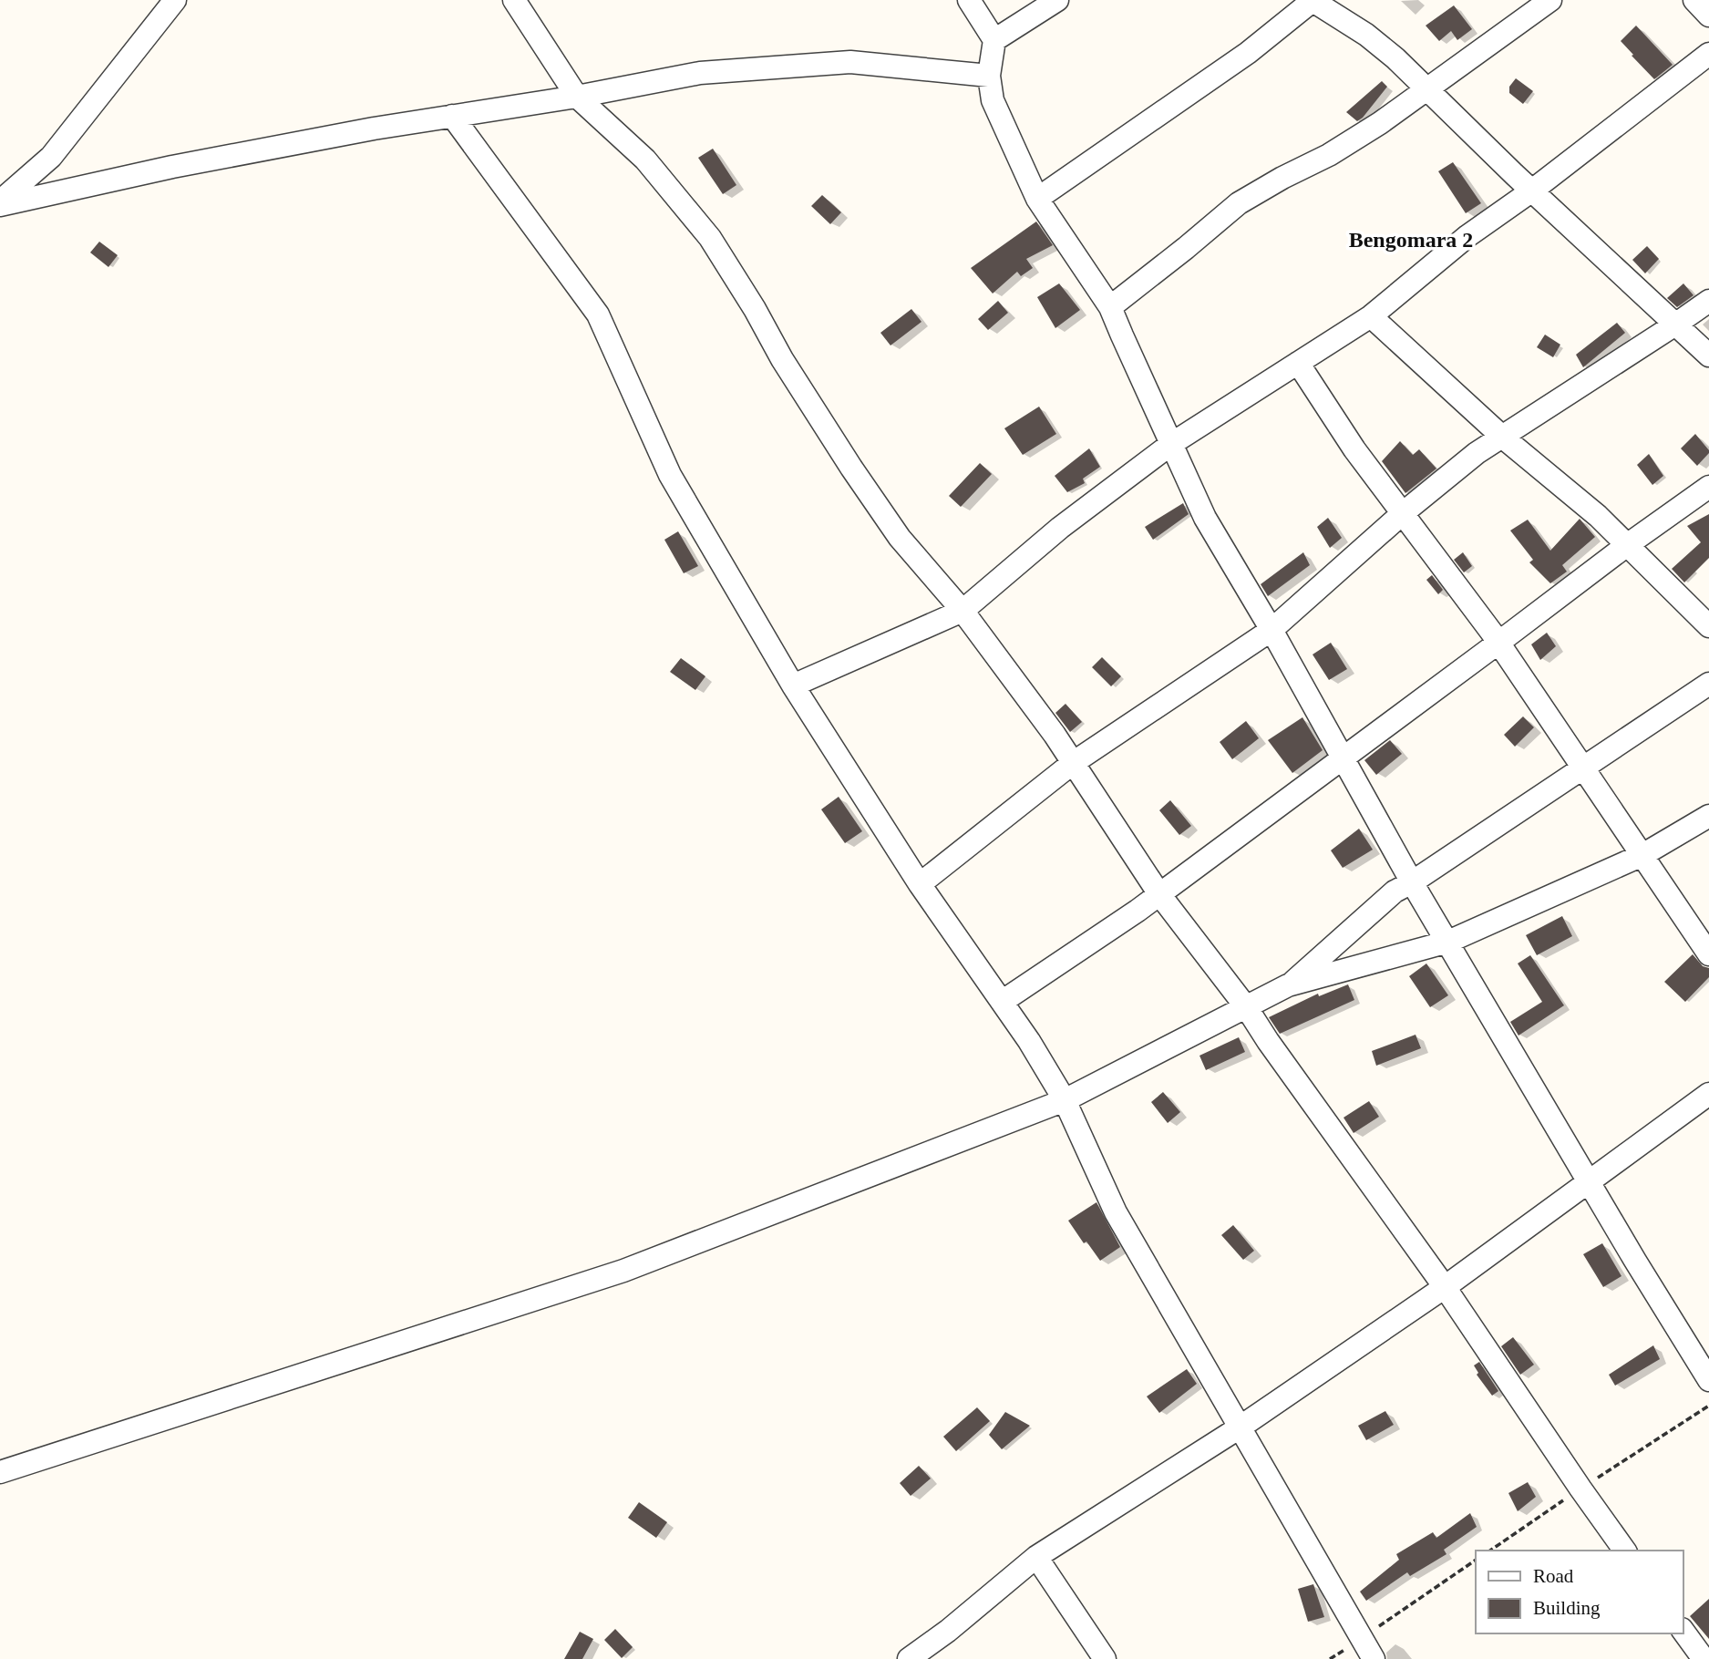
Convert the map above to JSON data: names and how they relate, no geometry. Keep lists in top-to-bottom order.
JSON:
{
  "districts": ["Bengomara 2"],
  "legend": ["Road", "Building"]
}
